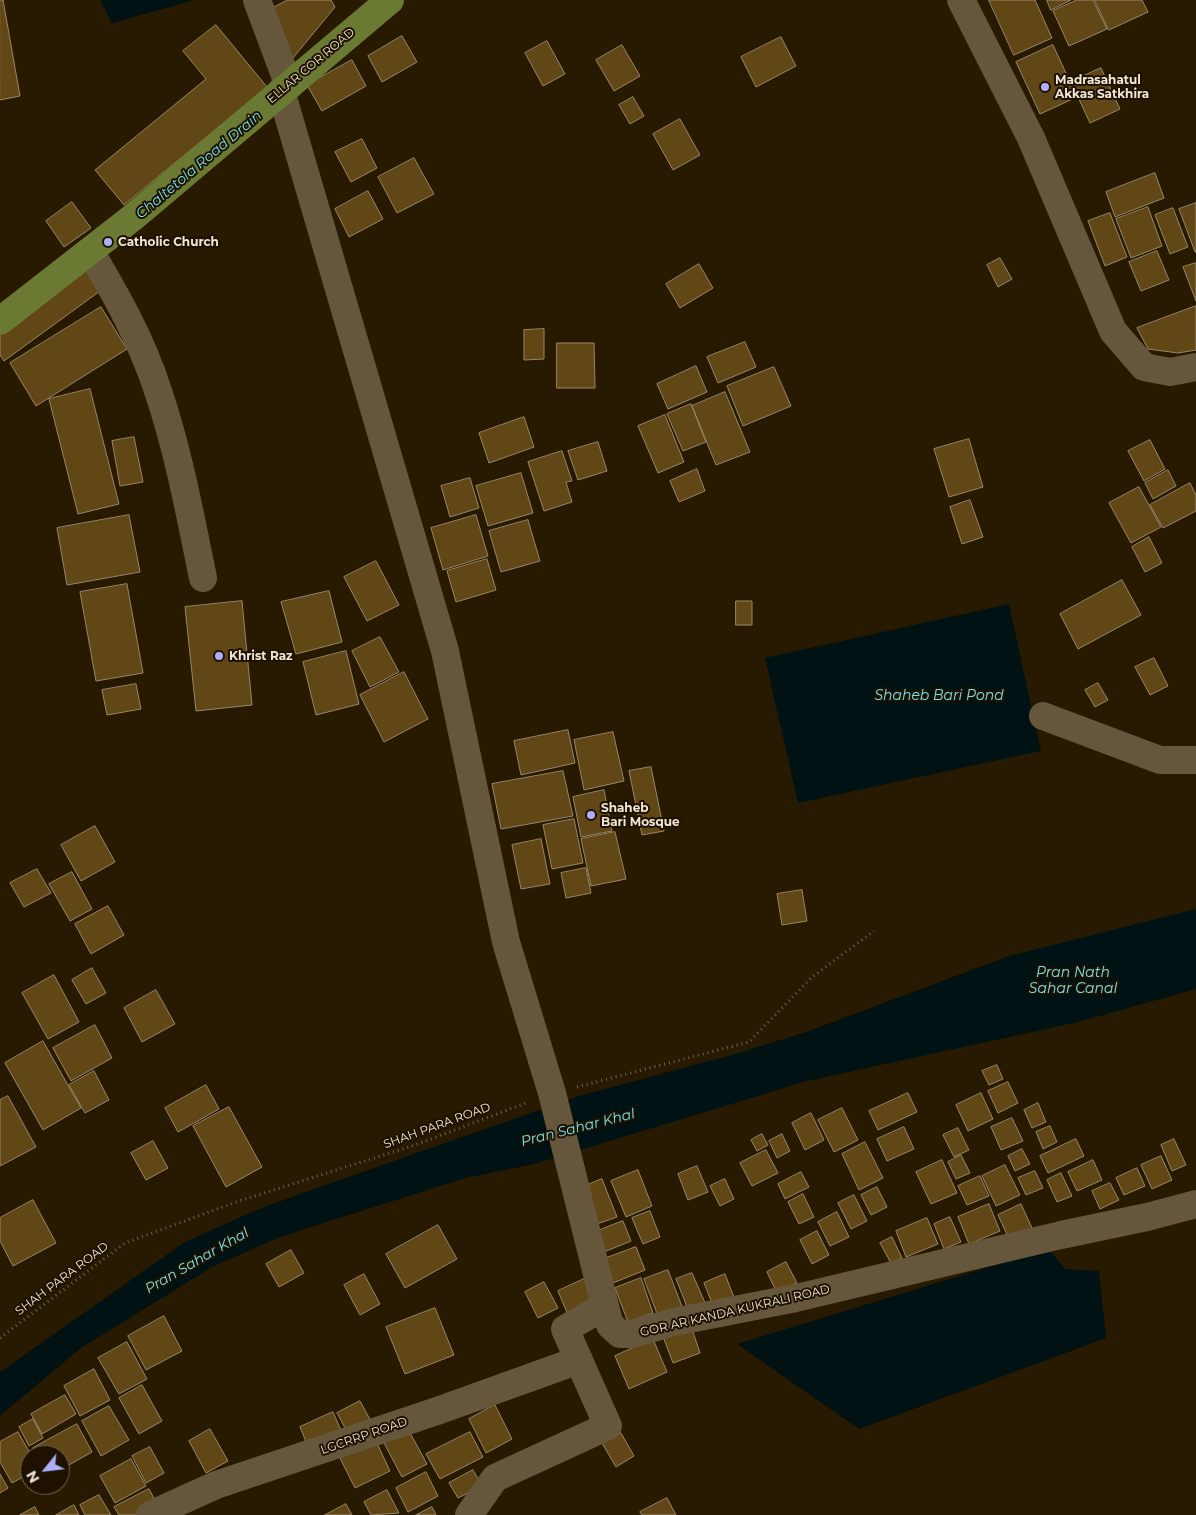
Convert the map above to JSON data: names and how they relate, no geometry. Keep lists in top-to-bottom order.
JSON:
{
  "streets": {
    "main road": ["ELLAR COR ROAD"],
    "street": ["GOR AR KANDA KUKRALI ROAD", "LGCRRP ROAD"],
    "path": ["SHAH PARA ROAD"]
  },
  "crossings": [
    ["ELLAR COR ROAD", "GOR AR KANDA KUKRALI ROAD"],
    ["SHAH PARA ROAD", "GOR AR KANDA KUKRALI ROAD"]
  ],
  "water": [
    "Chaltetola Road Drain",
    "Shaheb Bari Pond",
    "Pran Nath Sahar Canal",
    "Pran Sahar Khal"
  ],
  "places": [
    "Madrasahatul Akkas Satkhira",
    "Catholic Church",
    "Khrist Raz",
    "Shaheb Bari Mosque"
  ],
  "north": "bottom left"
}
